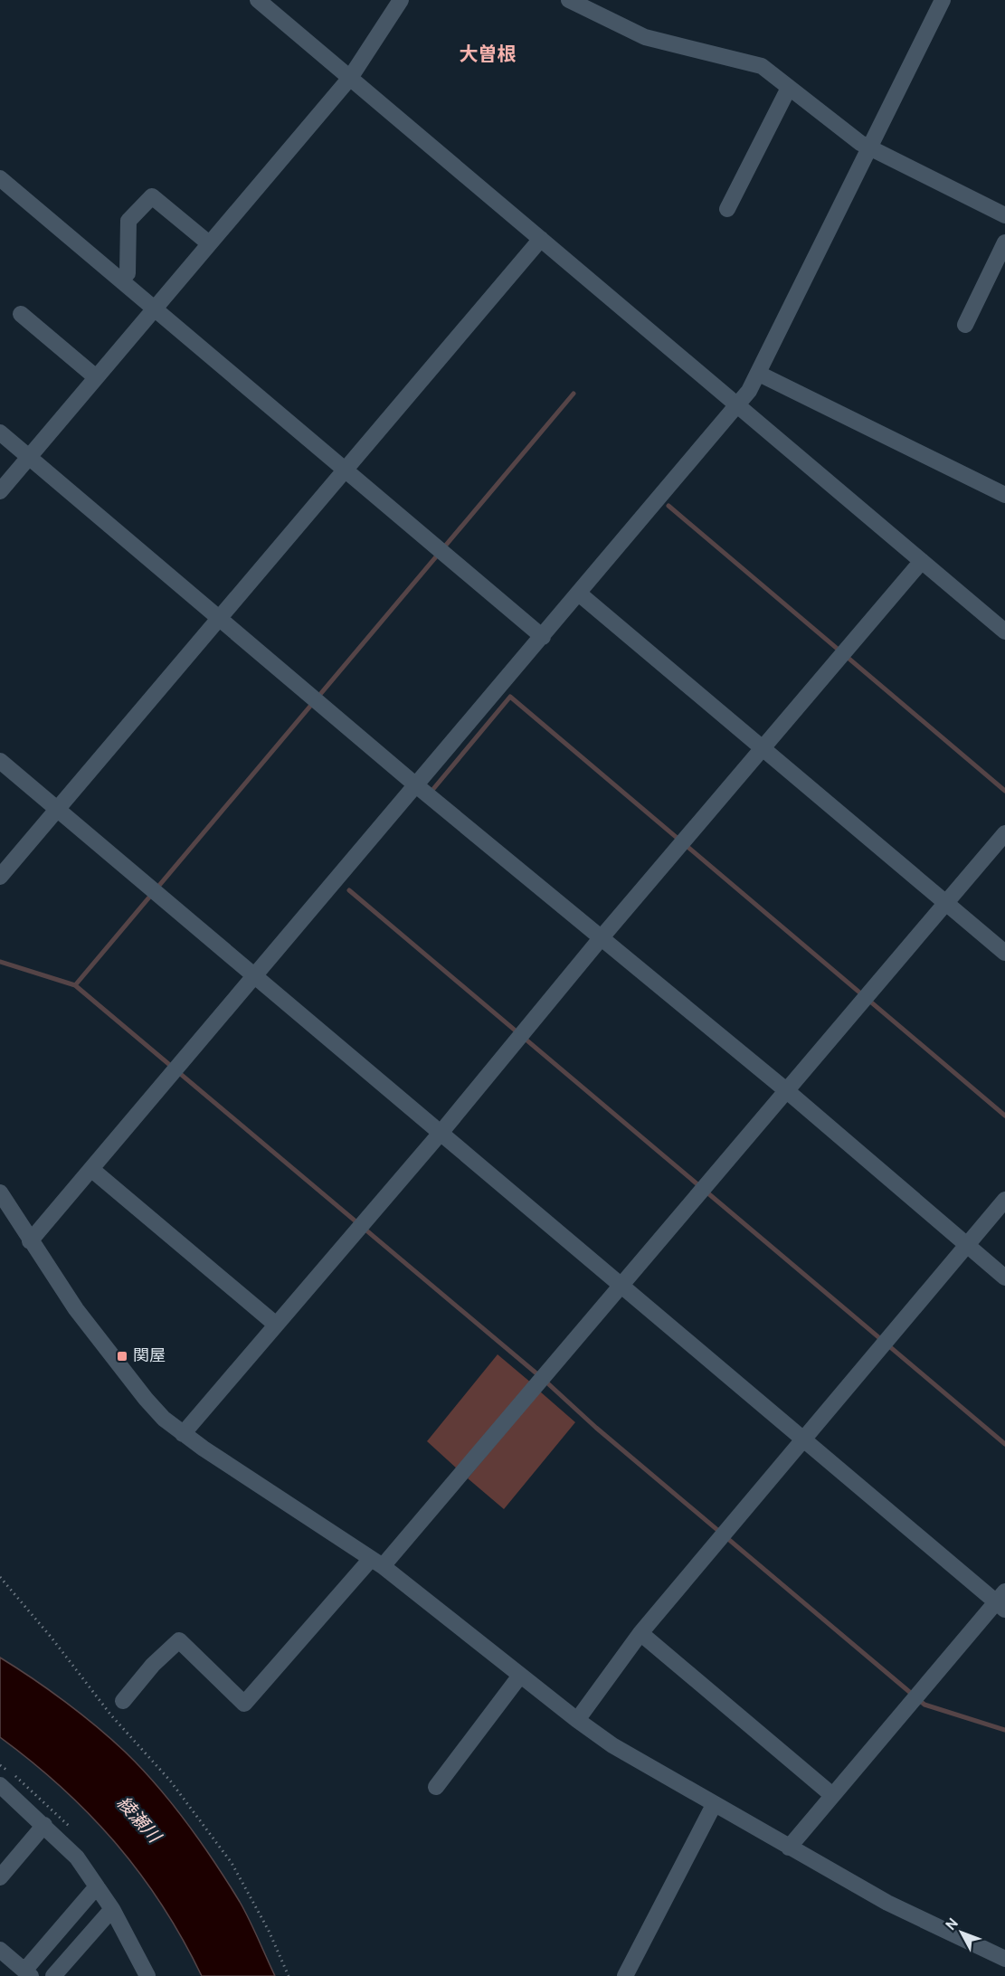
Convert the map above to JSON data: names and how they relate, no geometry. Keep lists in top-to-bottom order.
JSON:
{
  "districts": ["大曽根"],
  "water": ["綾瀬川"],
  "places": {
    "transit": ["関屋"]
  },
  "north": "top left"
}
